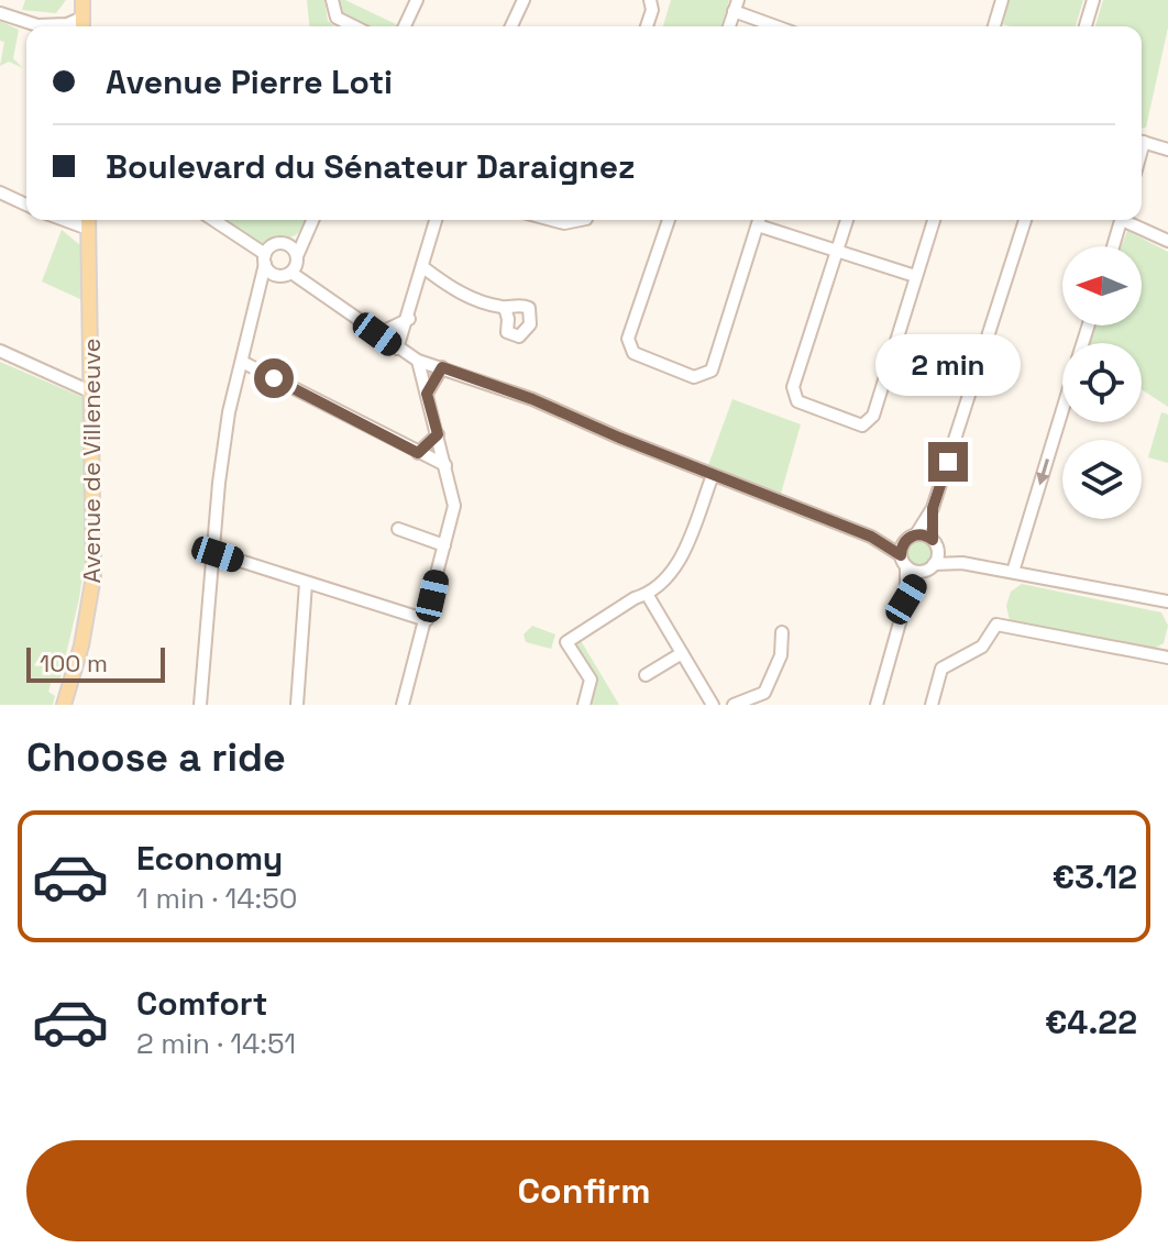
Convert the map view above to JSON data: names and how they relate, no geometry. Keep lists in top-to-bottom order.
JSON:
{
  "streets": {
    "main road": ["Avenue de Villeneuve"]
  },
  "scale_bar": "100 m",
  "north": "left",
  "page": {
    "banner": ["Avenue Pierre Loti", "Boulevard du Sénateur Daraignez"],
    "bubble": "2 min",
    "scale": "100 m",
    "heading": "Choose a ride",
    "list": [
      {
        "name": "Economy",
        "note": "1 min · 14:50",
        "value": "€3.12"
      },
      {
        "name": "Comfort",
        "note": "2 min · 14:51",
        "value": "€4.22"
      }
    ],
    "buttons": "Confirm"
  }
}
